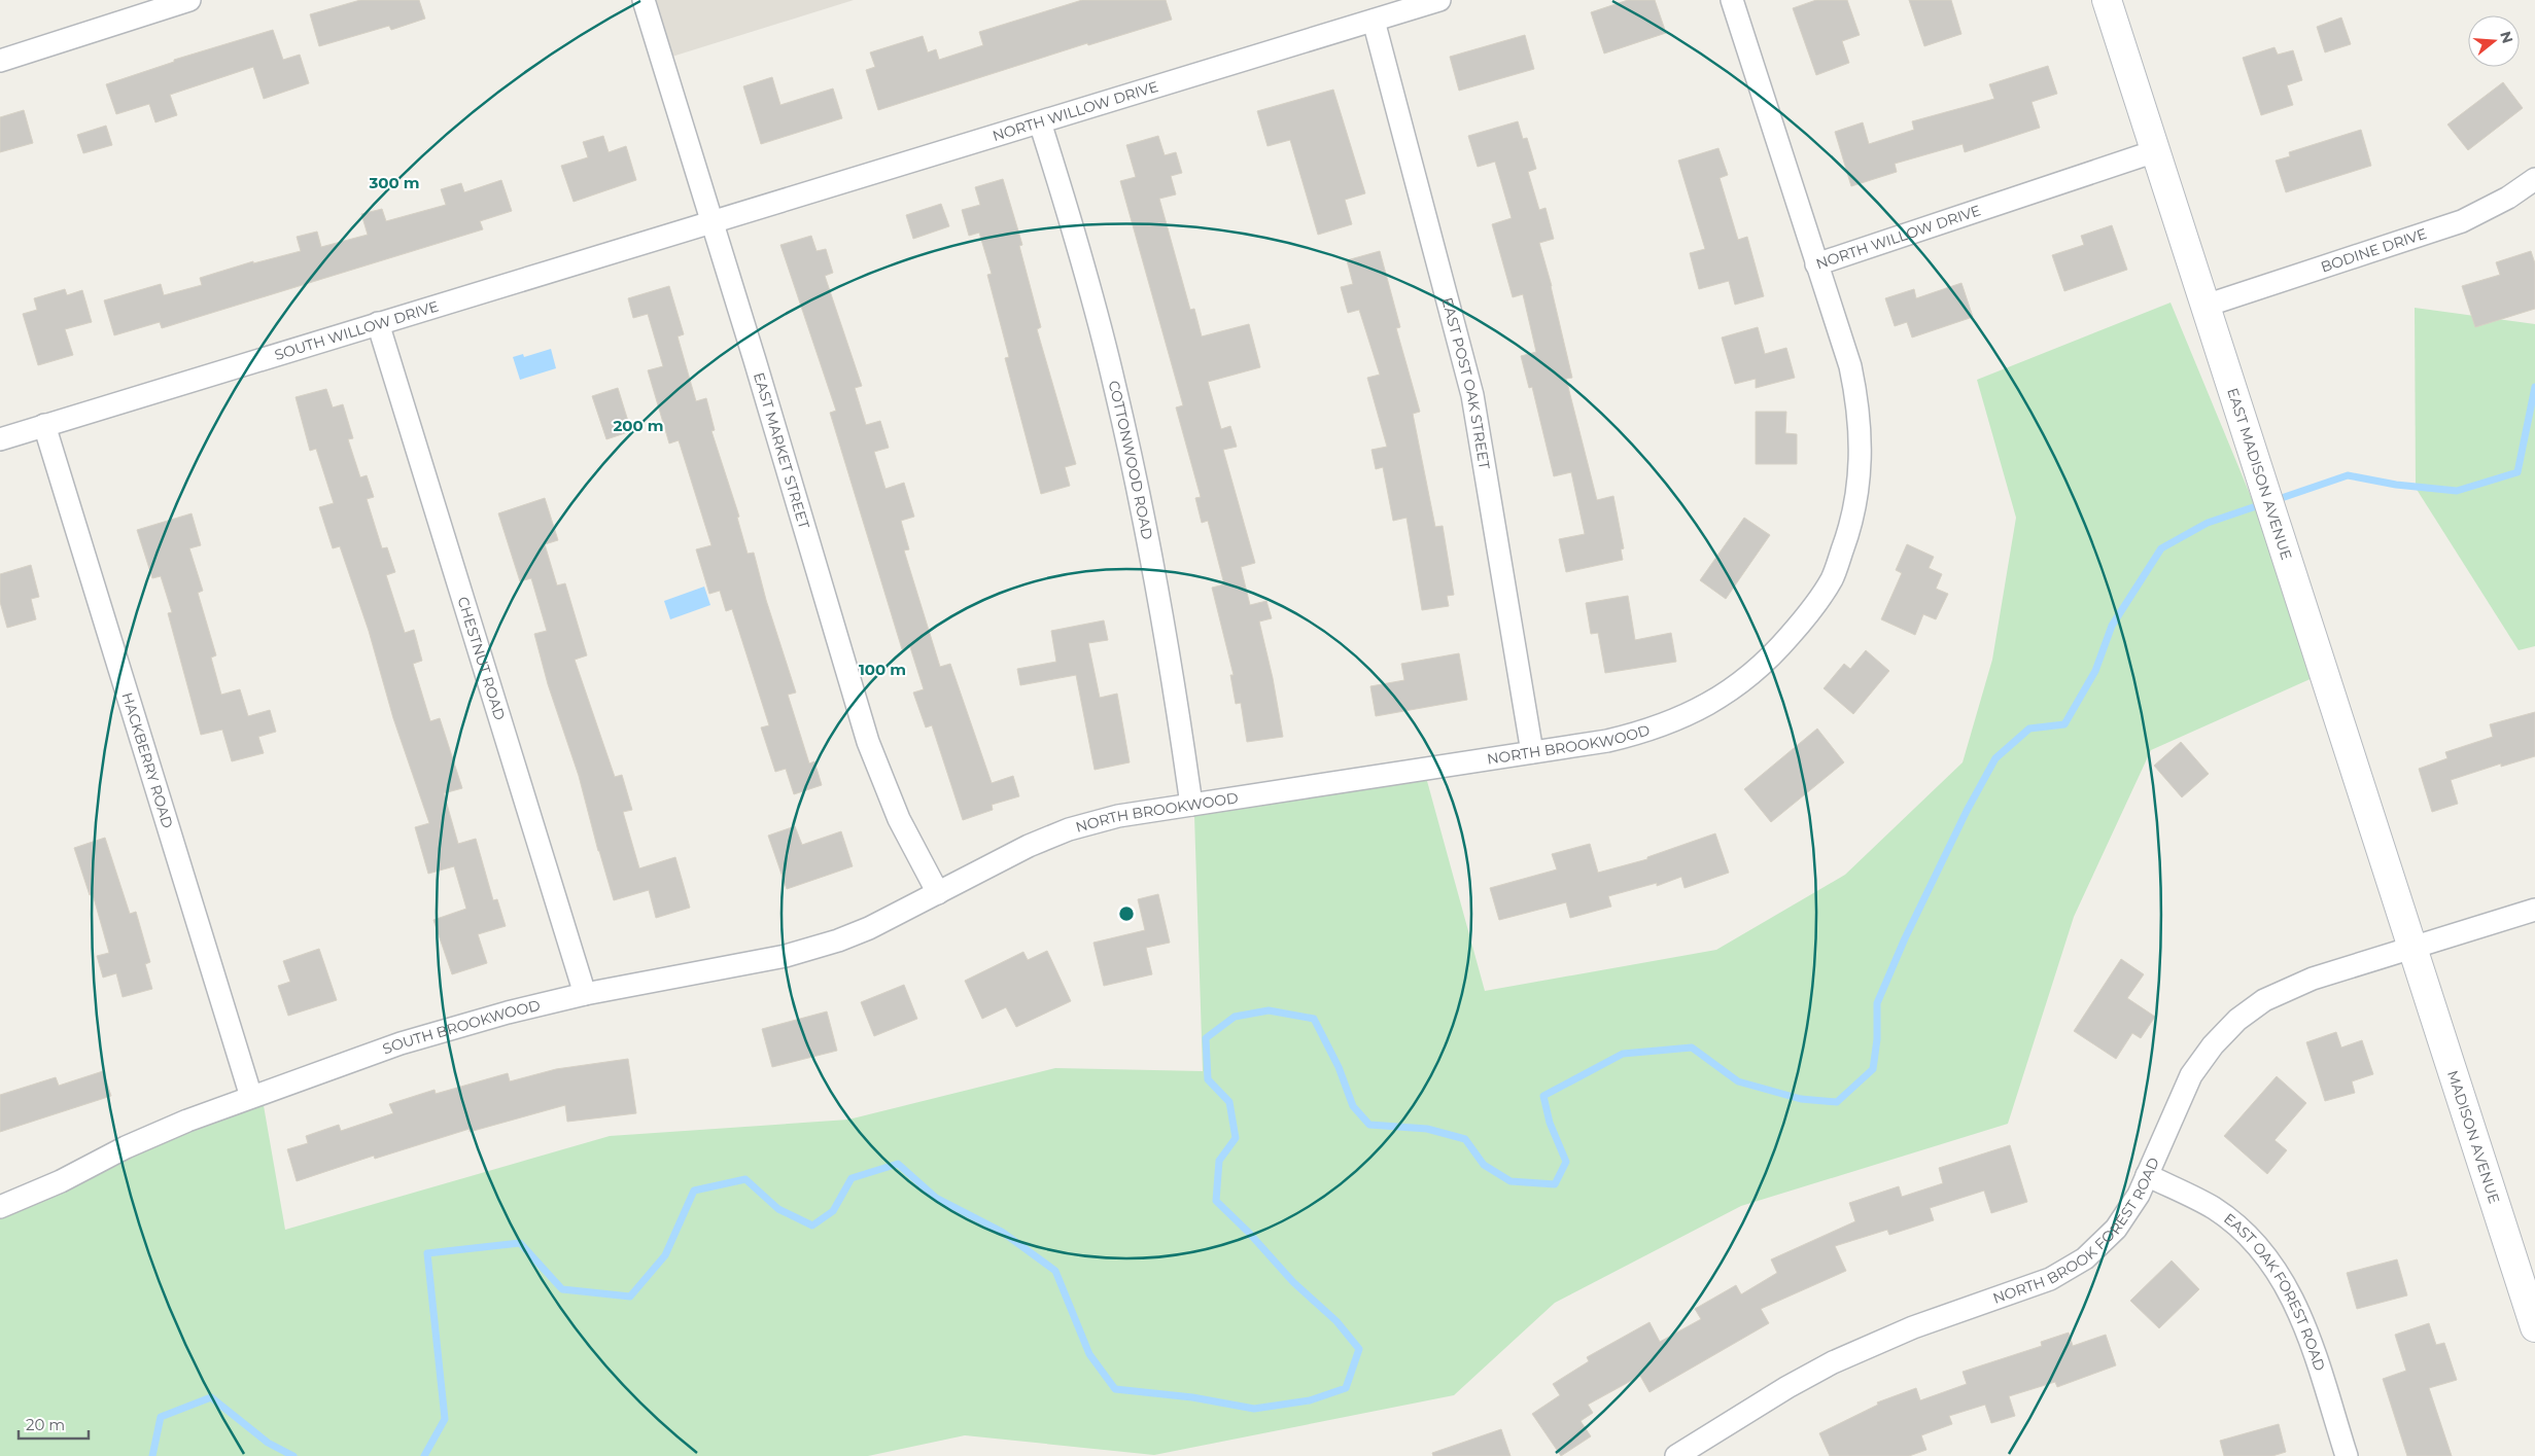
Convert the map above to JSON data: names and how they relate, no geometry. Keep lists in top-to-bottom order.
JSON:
{
  "streets": {
    "main road": ["EAST MADISON AVENUE", "MADISON AVENUE"],
    "street": [
      "NORTH WILLOW DRIVE",
      "BODINE DRIVE",
      "SOUTH WILLOW DRIVE",
      "EAST POST OAK STREET",
      "EAST MARKET STREET",
      "COTTONWOOD ROAD",
      "CHESTNUT ROAD",
      "NORTH BROOKWOOD",
      "HACKBERRY ROAD",
      "SOUTH BROOKWOOD",
      "NORTH BROOK FOREST ROAD",
      "EAST OAK FOREST ROAD"
    ]
  },
  "crossings": [
    ["NORTH WILLOW DRIVE", "SOUTH WILLOW DRIVE"],
    ["NORTH WILLOW DRIVE", "EAST POST OAK STREET"],
    ["NORTH WILLOW DRIVE", "EAST MARKET STREET"],
    ["NORTH WILLOW DRIVE", "COTTONWOOD ROAD"],
    ["NORTH WILLOW DRIVE", "EAST MADISON AVENUE"],
    ["NORTH WILLOW DRIVE", "NORTH BROOKWOOD"],
    ["BODINE DRIVE", "EAST MADISON AVENUE"],
    ["SOUTH WILLOW DRIVE", "EAST MARKET STREET"],
    ["SOUTH WILLOW DRIVE", "CHESTNUT ROAD"],
    ["SOUTH WILLOW DRIVE", "HACKBERRY ROAD"],
    ["EAST POST OAK STREET", "NORTH BROOKWOOD"],
    ["EAST MARKET STREET", "NORTH BROOKWOOD"],
    ["EAST MARKET STREET", "SOUTH BROOKWOOD"],
    ["COTTONWOOD ROAD", "NORTH BROOKWOOD"],
    ["EAST MADISON AVENUE", "MADISON AVENUE"],
    ["EAST MADISON AVENUE", "NORTH BROOK FOREST ROAD"],
    ["CHESTNUT ROAD", "SOUTH BROOKWOOD"],
    ["NORTH BROOKWOOD", "SOUTH BROOKWOOD"],
    ["HACKBERRY ROAD", "SOUTH BROOKWOOD"],
    ["MADISON AVENUE", "NORTH BROOK FOREST ROAD"],
    ["NORTH BROOK FOREST ROAD", "EAST OAK FOREST ROAD"]
  ],
  "scale_bar": "20 m",
  "north": "right",
  "rings": ["300 m", "200 m", "100 m"]
}
